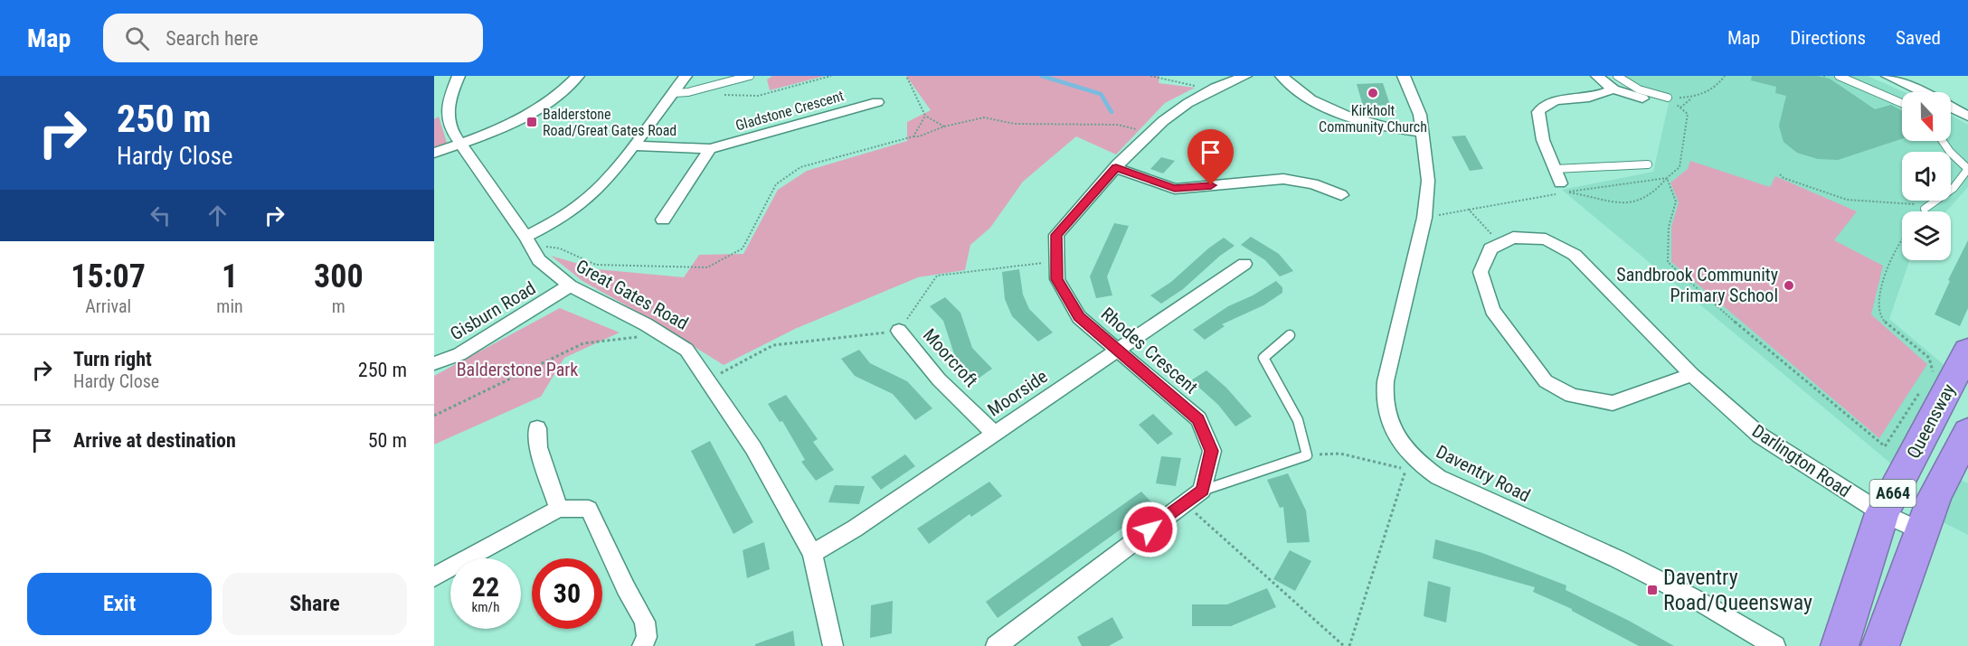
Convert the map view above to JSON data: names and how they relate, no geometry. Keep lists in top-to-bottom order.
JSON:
{
  "streets": {
    "highway": ["Queensway", "A664"],
    "street": [
      "Gladstone Crescent",
      "Great Gates Road",
      "Gisburn Road",
      "Rhodes Crescent",
      "Moorcroft",
      "Moorside",
      "Darlington Road",
      "Daventry Road"
    ]
  },
  "crossings": [
    ["Great Gates Road", "Gisburn Road"],
    ["Great Gates Road", "Moorside"],
    ["Rhodes Crescent", "Moorside"],
    ["Moorcroft", "Moorside"],
    ["Queensway", "Darlington Road"],
    ["Darlington Road", "A664"]
  ],
  "parks": ["Balderstone Park"],
  "places": {
    "other": ["Kirkholt Community Church", "Sandbrook Community Primary School"],
    "transit": ["Balderstone Road/Great Gates Road", "Daventry Road/Queensway"]
  },
  "north": "bottom",
  "page": {
    "header": "Map",
    "search": "Search here",
    "nav": ["Map", "Directions", "Saved"],
    "turn": ["250 m", "Hardy Close"],
    "eta": [
      "15:07",
      "Arrival",
      "1",
      "min",
      "300",
      "m"
    ],
    "list": [
      {
        "name": "Turn right",
        "note": "Hardy Close",
        "value": "250 m"
      },
      {
        "name": "Arrive at destination",
        "value": "50 m"
      }
    ],
    "speed": "22 km/h",
    "limit": "30",
    "buttons": ["Exit", "Share"]
  }
}
